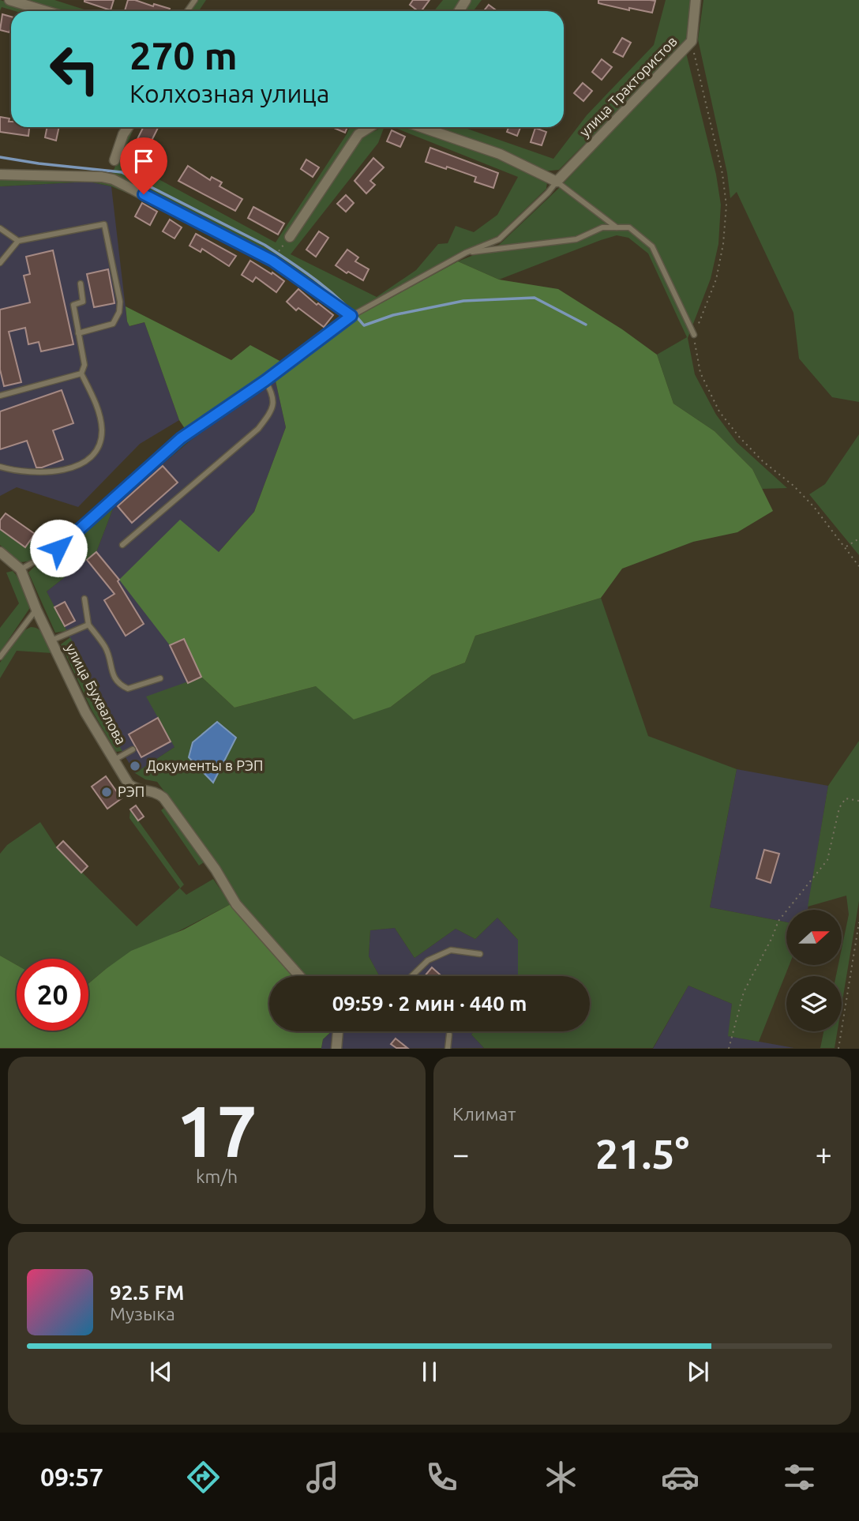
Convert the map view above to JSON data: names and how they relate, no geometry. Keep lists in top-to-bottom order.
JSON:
{
  "streets": {
    "street": ["улица Трактористов", "улица Бухвалова"]
  },
  "places": ["Документы в РЭП", "РЭП"],
  "north": "right",
  "page": {
    "turn": ["270 m", "Колхозная улица"],
    "limit": "20",
    "trip": "09:59 · 2 мин · 440 m",
    "tile": [
      ["17", "km/h"],
      "Климат"
    ],
    "heat": ["−", "21.5°", "+"],
    "song": ["92.5 FM", "Музыка"],
    "tabs": "09:57"
  }
}
